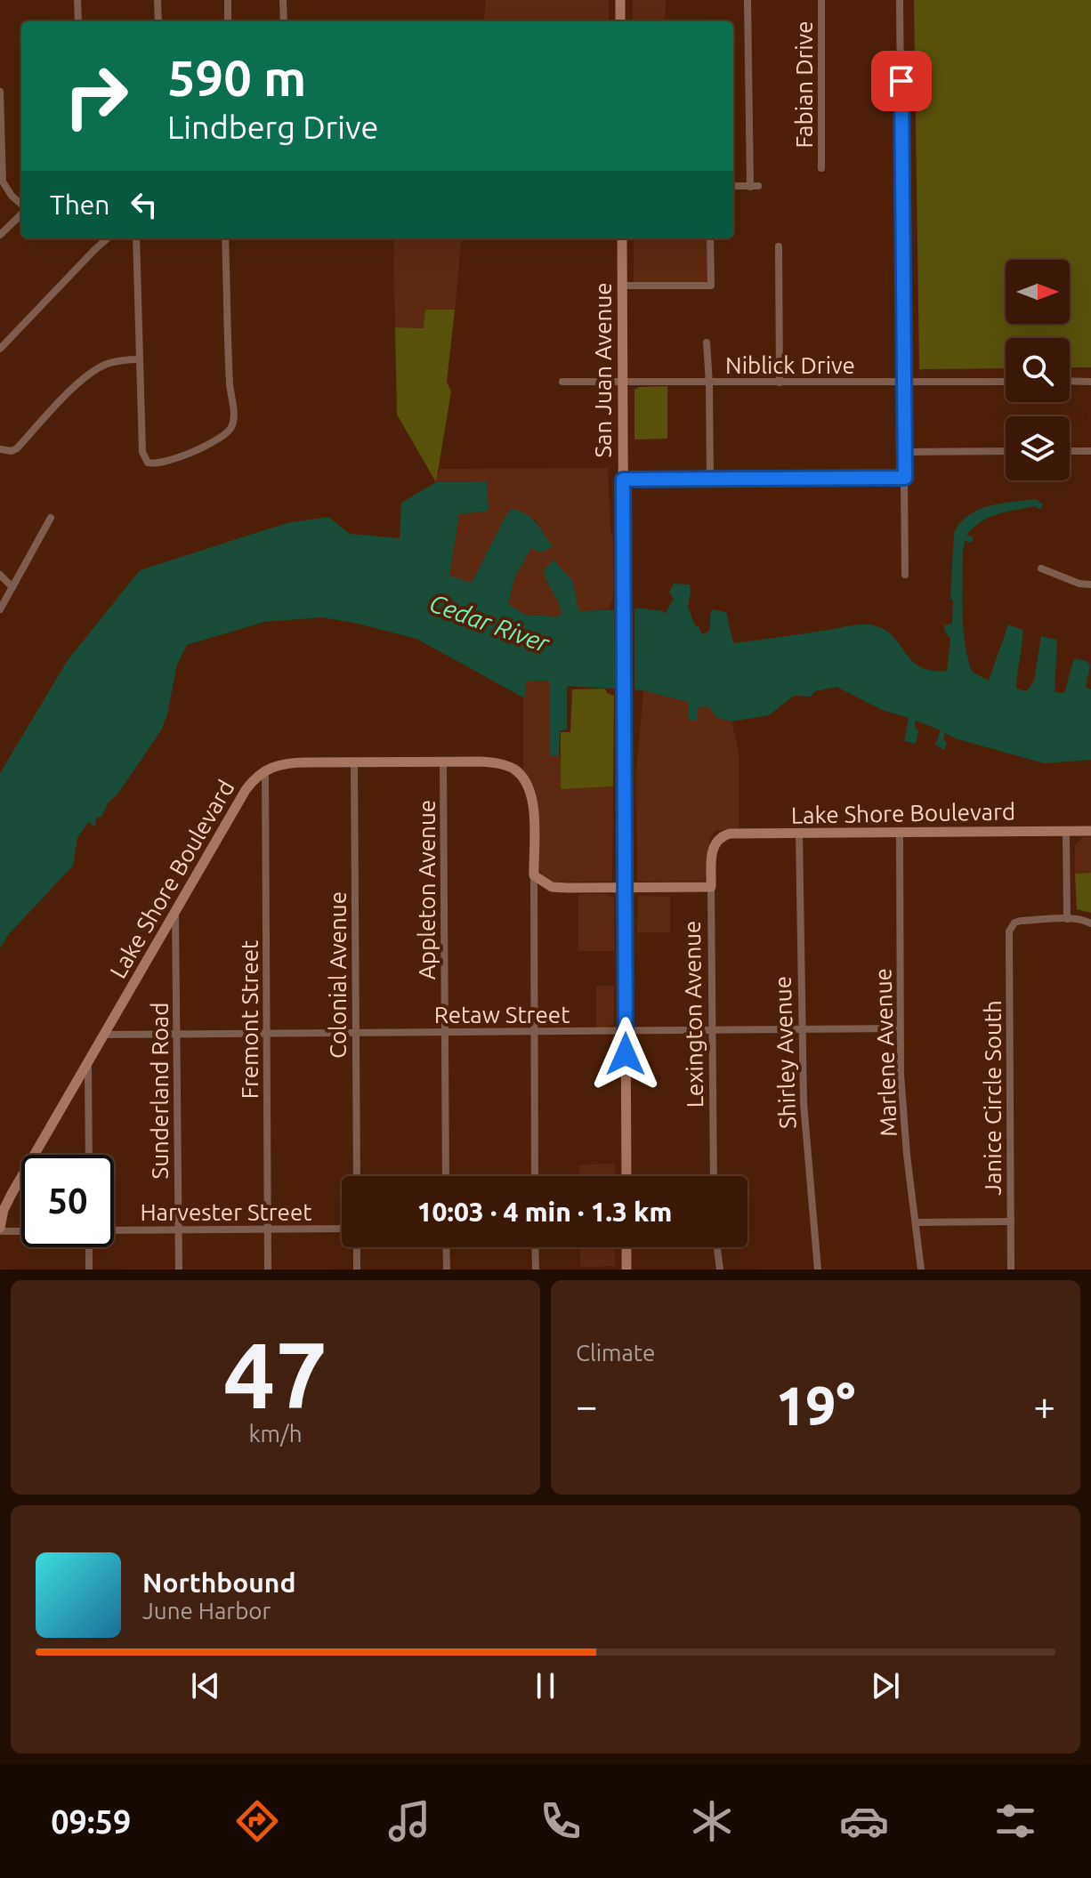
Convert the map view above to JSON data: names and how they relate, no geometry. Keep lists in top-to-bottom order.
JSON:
{
  "streets": {
    "street": [
      "Fabian Drive",
      "Niblick Drive",
      "San Juan Avenue",
      "Lake Shore Boulevard",
      "Appleton Avenue",
      "Colonial Avenue",
      "Retaw Street",
      "Lexington Avenue",
      "Fremont Street",
      "Shirley Avenue",
      "Marlene Avenue",
      "Sunderland Road",
      "Janice Circle South",
      "Harvester Street"
    ]
  },
  "crossings": [
    ["Niblick Drive", "San Juan Avenue"],
    ["San Juan Avenue", "Retaw Street"],
    ["Lake Shore Boulevard", "Appleton Avenue"],
    ["Lake Shore Boulevard", "Colonial Avenue"],
    ["Lake Shore Boulevard", "Retaw Street"],
    ["Lake Shore Boulevard", "Lexington Avenue"],
    ["Lake Shore Boulevard", "Fremont Street"],
    ["Lake Shore Boulevard", "Shirley Avenue"],
    ["Lake Shore Boulevard", "Marlene Avenue"],
    ["Lake Shore Boulevard", "Sunderland Road"],
    ["Appleton Avenue", "Retaw Street"],
    ["Colonial Avenue", "Retaw Street"],
    ["Retaw Street", "Lexington Avenue"],
    ["Retaw Street", "Fremont Street"],
    ["Retaw Street", "Shirley Avenue"],
    ["Retaw Street", "Marlene Avenue"],
    ["Retaw Street", "Sunderland Road"],
    ["Fremont Street", "Harvester Street"],
    ["Sunderland Road", "Harvester Street"]
  ],
  "water": ["Cedar River"],
  "north": "right",
  "page": {
    "turn": ["590 m", "Lindberg Drive"],
    "then": "Then",
    "limit": "50",
    "trip": "10:03 · 4 min · 1.3 km",
    "tile": [
      ["47", "km/h"],
      "Climate"
    ],
    "heat": ["−", "19°", "+"],
    "song": ["Northbound", "June Harbor"],
    "tabs": "09:59"
  }
}
